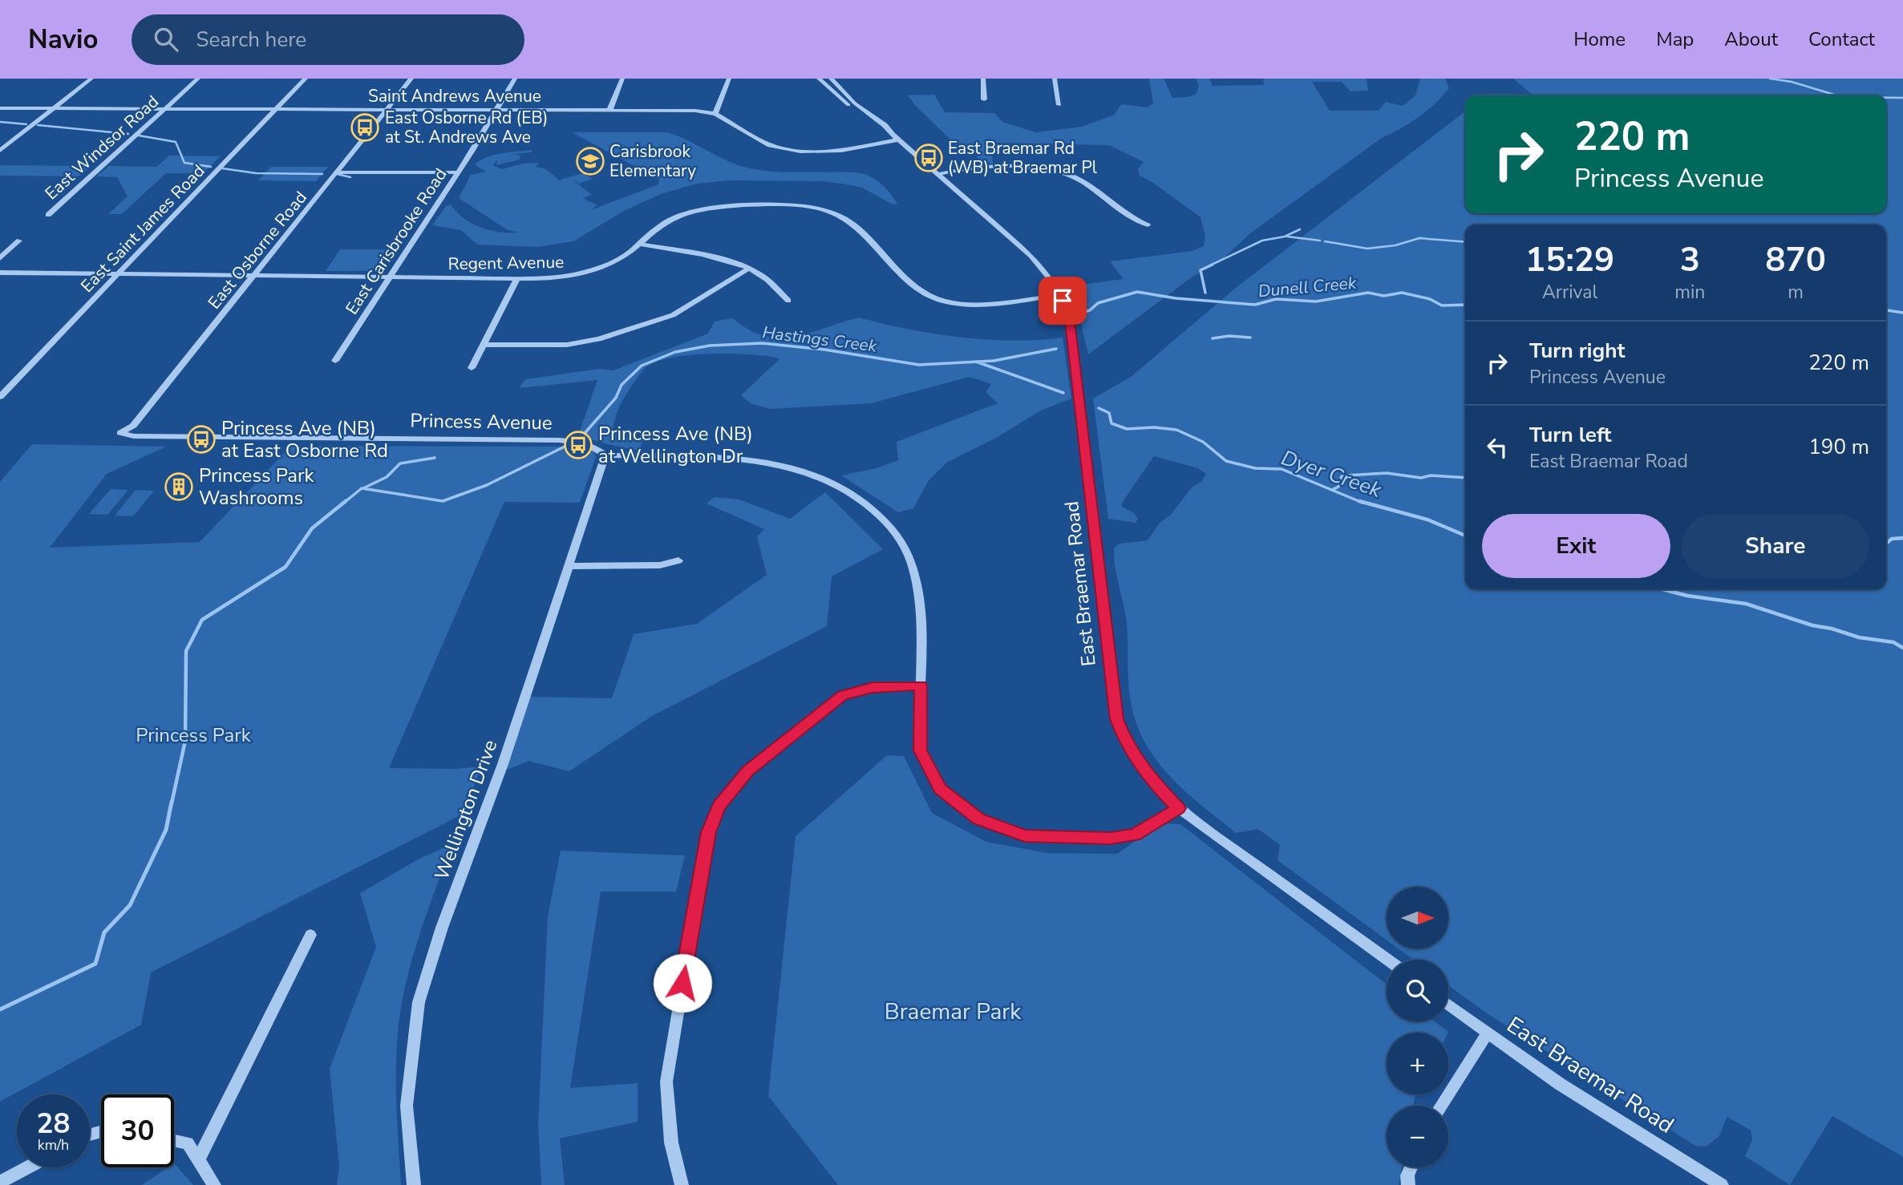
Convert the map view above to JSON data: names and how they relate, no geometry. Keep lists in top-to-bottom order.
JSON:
{
  "streets": {
    "street": [
      "Saint Andrews Avenue",
      "East Windsor Road",
      "East Saint James Road",
      "East Carisbrooke Road",
      "East Osborne Road",
      "Regent Avenue",
      "Princess Avenue",
      "East Braemar Road",
      "Wellington Drive"
    ]
  },
  "crossings": [
    ["Saint Andrews Avenue", "East Windsor Road"],
    ["Saint Andrews Avenue", "East Saint James Road"],
    ["Saint Andrews Avenue", "East Carisbrooke Road"],
    ["Saint Andrews Avenue", "East Osborne Road"],
    ["Saint Andrews Avenue", "East Braemar Road"],
    ["East Saint James Road", "Regent Avenue"],
    ["East Carisbrooke Road", "Regent Avenue"],
    ["East Osborne Road", "Regent Avenue"],
    ["East Osborne Road", "Princess Avenue"],
    ["Regent Avenue", "East Braemar Road"],
    ["Princess Avenue", "East Braemar Road"],
    ["Princess Avenue", "Wellington Drive"]
  ],
  "water": ["Dunell Creek", "Hastings Creek", "Dyer Creek"],
  "parks": ["Princess Park", "Braemar Park"],
  "places": {
    "bus stop": [
      "East Osborne Rd (EB) at St. Andrews Ave",
      "East Braemar Rd (WB) at Braemar Pl",
      "Princess Ave (NB) at East Osborne Rd",
      "Princess Ave (NB) at Wellington Dr"
    ],
    "school or university": ["Carisbrook Elementary"],
    "building": ["Princess Park Washrooms"]
  },
  "north": "right",
  "page": {
    "header": "Navio",
    "search": "Search here",
    "nav": [
      "Home",
      "Map",
      "About",
      "Contact"
    ],
    "turn": ["220 m", "Princess Avenue"],
    "eta": [
      "15:29",
      "Arrival",
      "3",
      "min",
      "870",
      "m"
    ],
    "list": [
      {
        "name": "Turn right",
        "note": "Princess Avenue",
        "value": "220 m"
      },
      {
        "name": "Turn left",
        "note": "East Braemar Road",
        "value": "190 m"
      }
    ],
    "buttons": ["Exit", "Share"],
    "map_buttons": ["+", "−"],
    "speed": "28 km/h",
    "limit": "30"
  }
}
